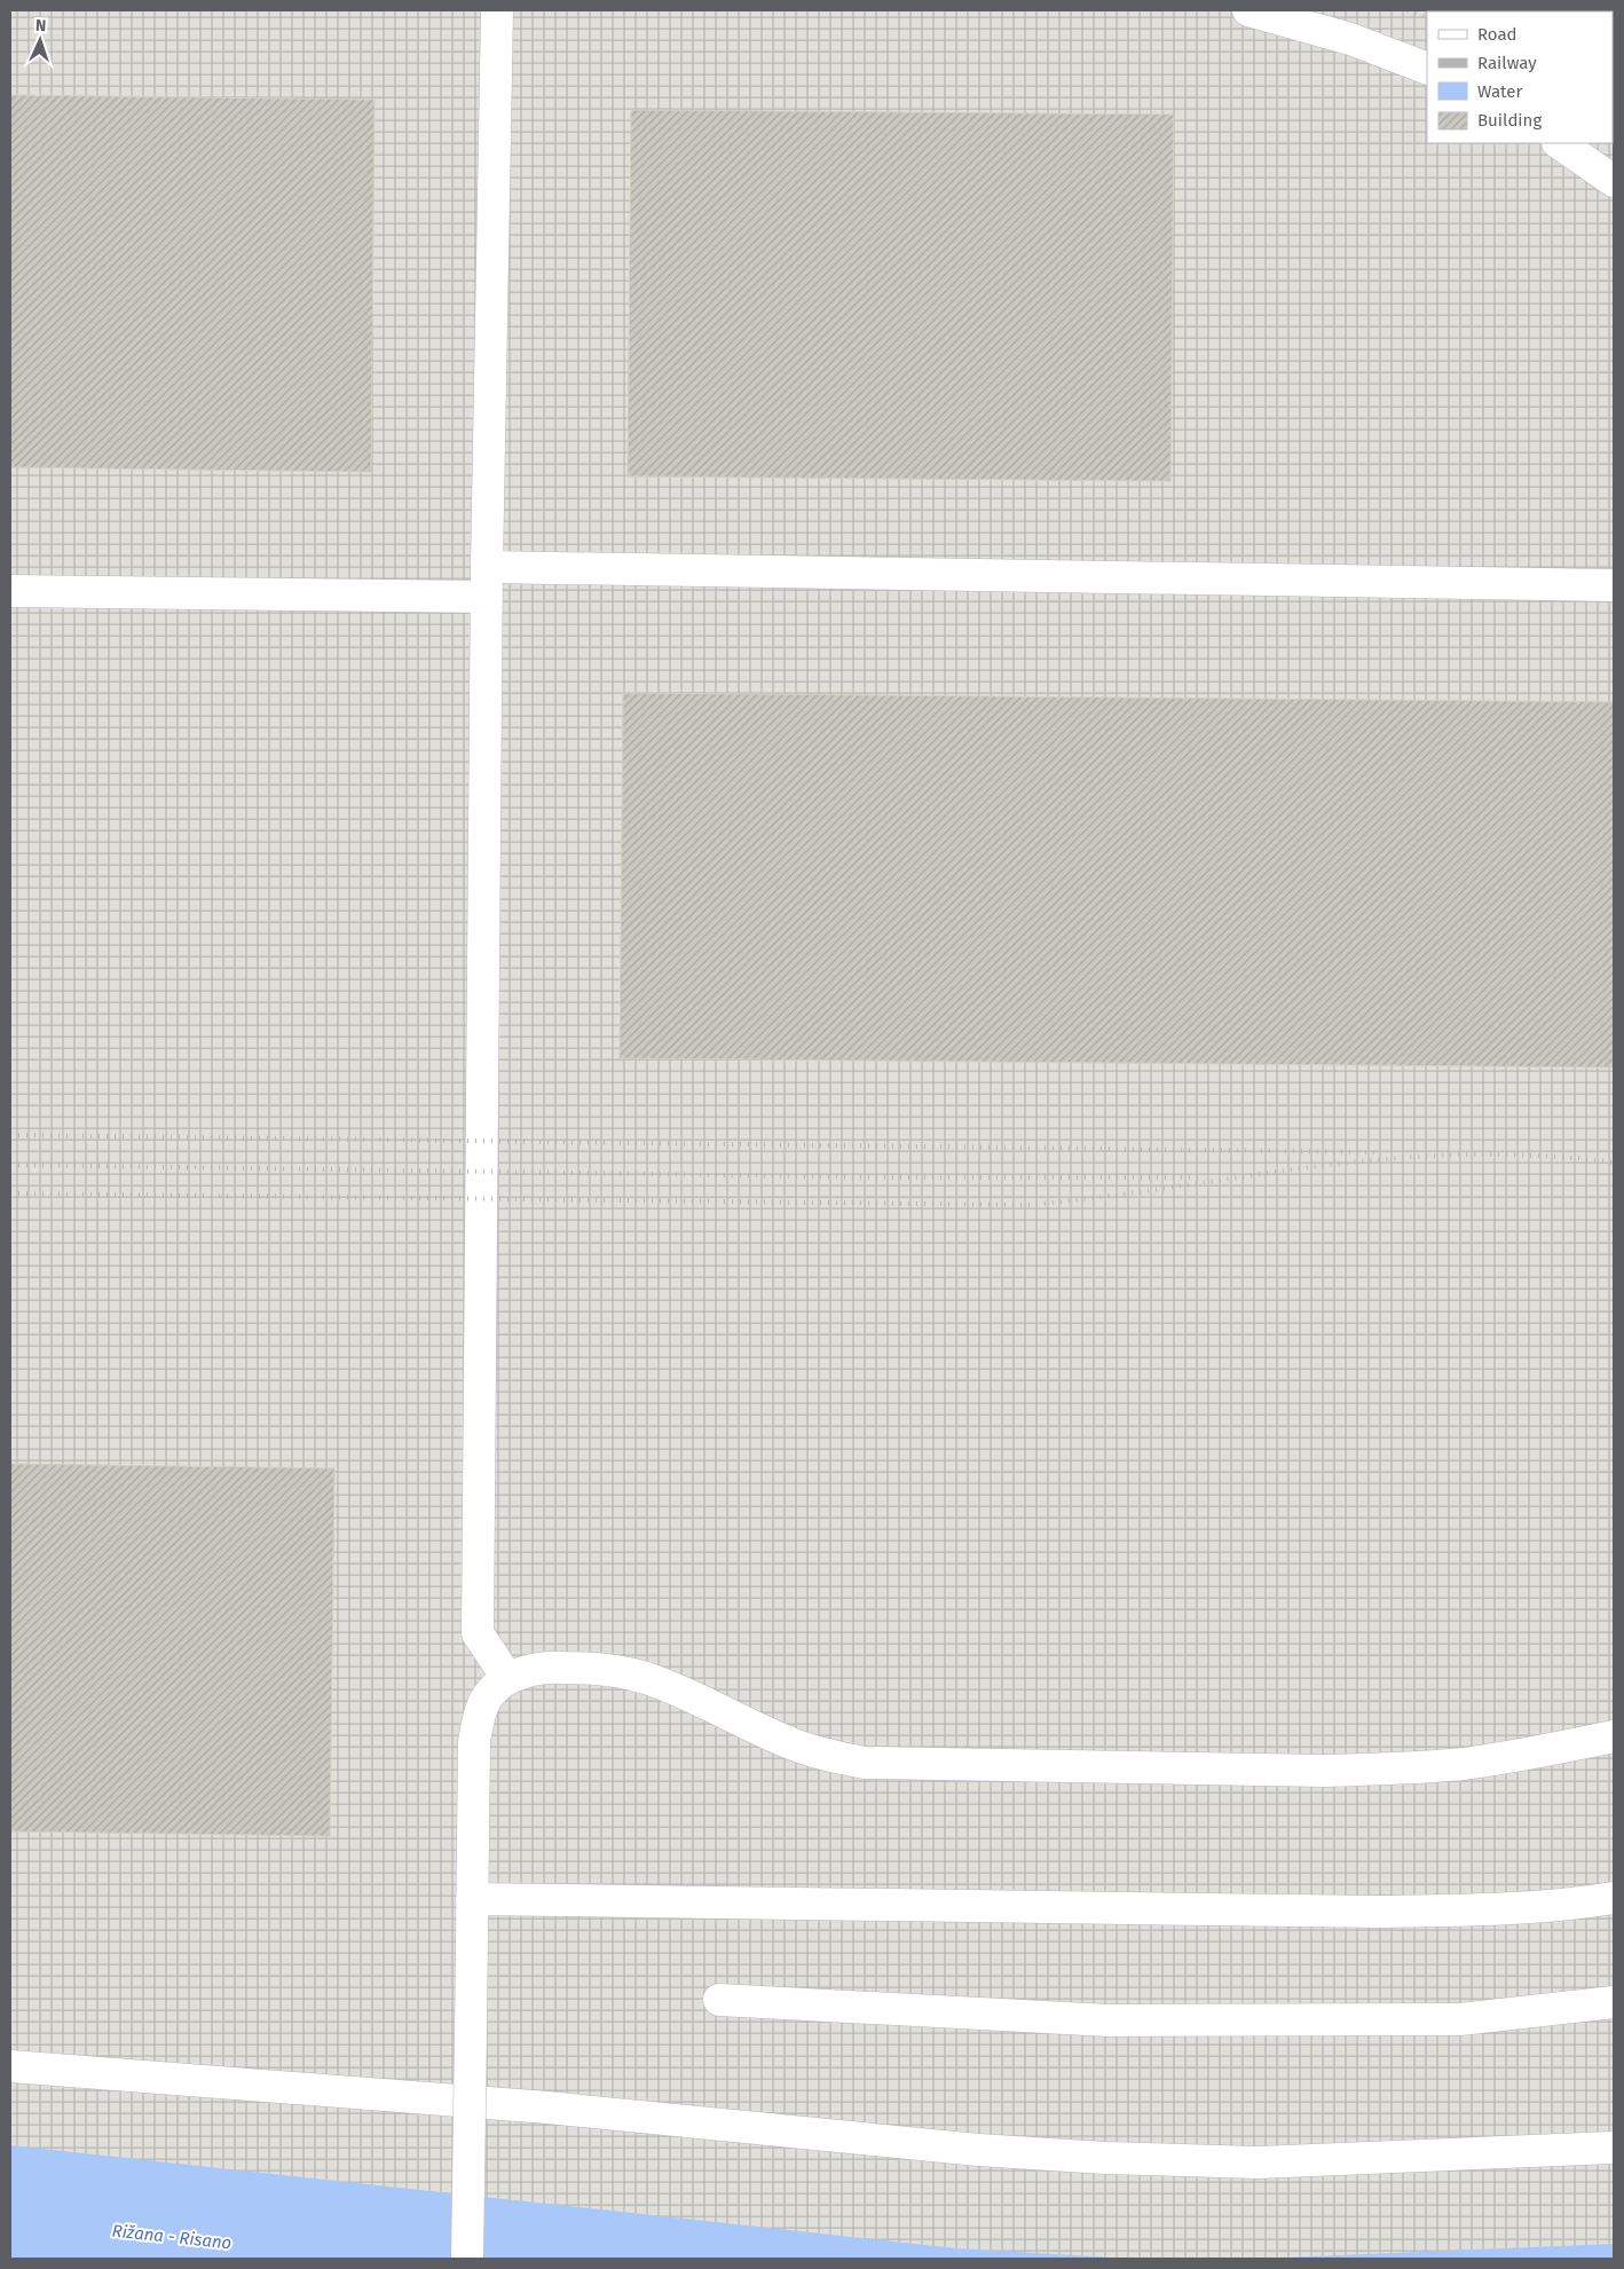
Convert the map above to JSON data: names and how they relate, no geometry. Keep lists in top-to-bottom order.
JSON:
{
  "water": ["Rižana - Risano"],
  "legend": [
    "Road",
    "Railway",
    "Water",
    "Building"
  ],
  "north": "top"
}
